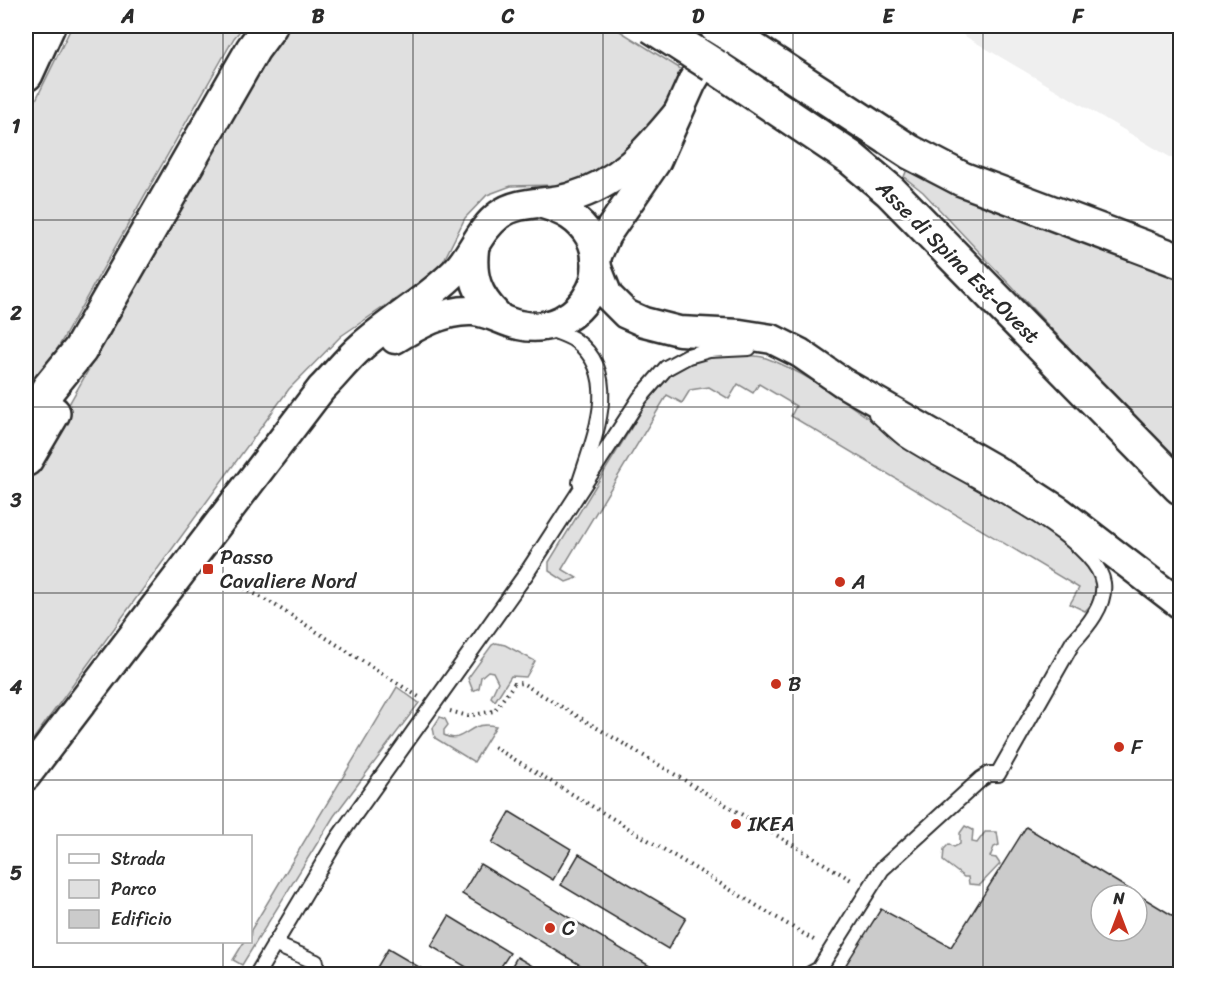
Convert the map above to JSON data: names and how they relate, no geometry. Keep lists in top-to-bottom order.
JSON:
{
  "streets": {
    "main road": ["Asse di Spina Est-Ovest"]
  },
  "places": {
    "transit": ["Passo Cavaliere Nord"],
    "other": [
      "A",
      "B",
      "F",
      "IKEA",
      "C"
    ]
  },
  "legend": ["Strada", "Parco", "Edificio"],
  "north": "top",
  "grid": {
    "columns": [
      "A",
      "B",
      "C",
      "D",
      "E",
      "F"
    ],
    "rows": [
      "1",
      "2",
      "3",
      "4",
      "5"
    ]
  }
}
